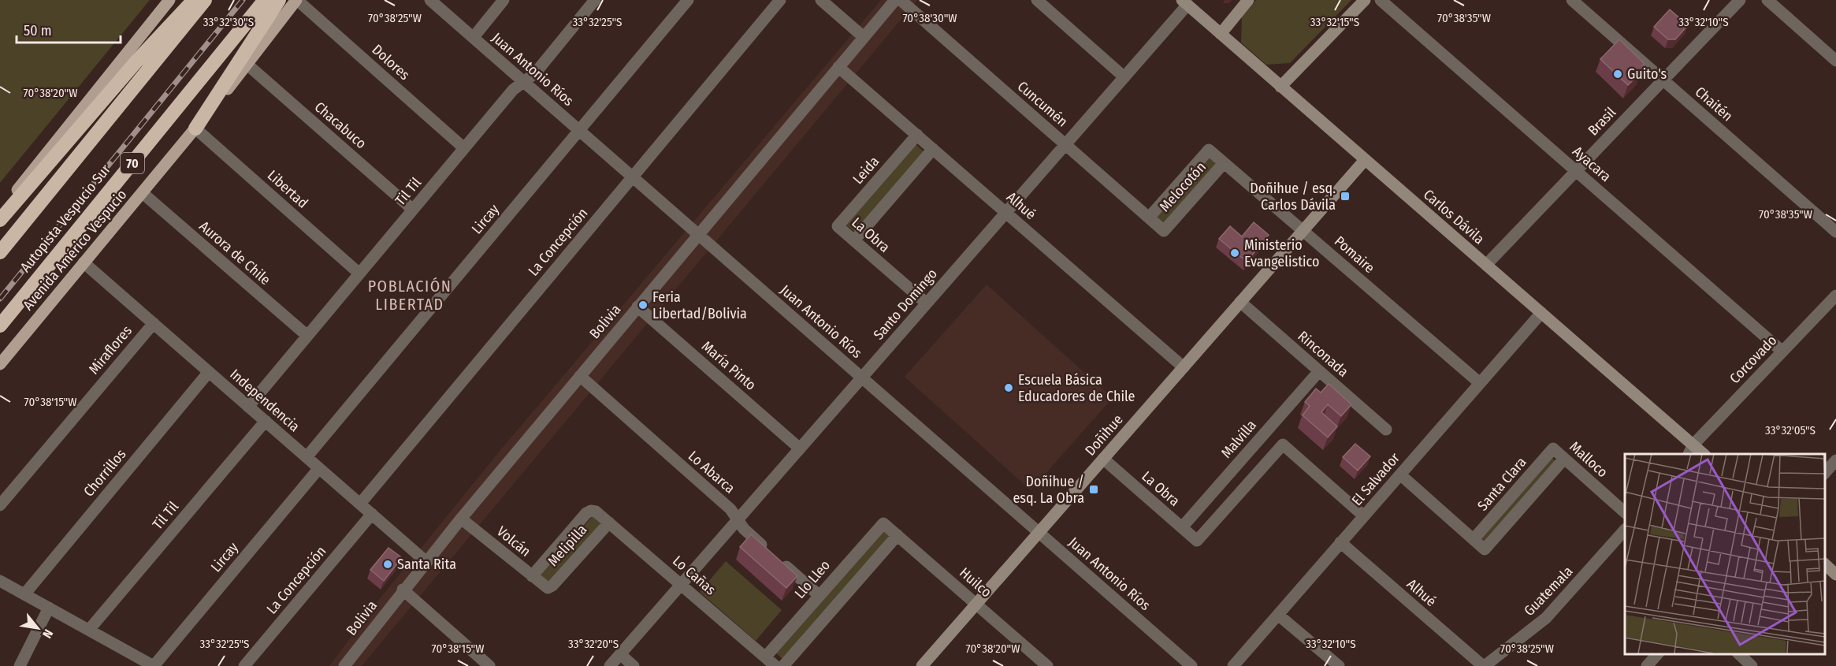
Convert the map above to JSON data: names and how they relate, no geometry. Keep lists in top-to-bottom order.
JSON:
{
  "streets": {
    "highway": ["70", "Autopista Vespucio Sur"],
    "main road": ["Avenida Américo Vespucio"],
    "street": [
      "Dolores",
      "Juan Antonio Ríos",
      "Cuncumén",
      "Chaitén",
      "Brasil",
      "Chacabuco",
      "Ayacara",
      "Leida",
      "Melocotón",
      "Libertad",
      "Til Til",
      "Alhué",
      "Carlos Dávila",
      "Lircay",
      "La Obra",
      "La Concepción",
      "Aurora de Chile",
      "Pomaire",
      "Santo Domingo",
      "Bolivia",
      "Miraflores",
      "Rinconada",
      "Corcovado",
      "María Pinto",
      "Independencia",
      "Doñihue",
      "Malvilla",
      "Malloco",
      "Lo Abarca",
      "Chorrillos",
      "El Salvador",
      "Santa Clara",
      "Volcán",
      "Melipilla",
      "Lo Cañas",
      "Llo Lleo",
      "Huilco",
      "Guatemala"
    ]
  },
  "crossings": [
    ["Dolores", "Til Til"],
    ["Dolores", "Avenida Américo Vespucio"],
    ["Juan Antonio Ríos", "Til Til"],
    ["Juan Antonio Ríos", "Lircay"],
    ["Juan Antonio Ríos", "La Concepción"],
    ["Juan Antonio Ríos", "Santo Domingo"],
    ["Juan Antonio Ríos", "Bolivia"],
    ["Juan Antonio Ríos", "Doñihue"],
    ["Cuncumén", "Melocotón"],
    ["Cuncumén", "Santo Domingo"],
    ["Chaitén", "Brasil"],
    ["Brasil", "Ayacara"],
    ["Brasil", "Carlos Dávila"],
    ["Chacabuco", "Til Til"],
    ["Chacabuco", "Avenida Américo Vespucio"],
    ["Ayacara", "Corcovado"],
    ["Leida", "Alhué"],
    ["Leida", "La Obra"],
    ["Melocotón", "Pomaire"],
    ["Libertad", "Til Til"],
    ["Libertad", "Avenida Américo Vespucio"],
    ["Til Til", "Aurora de Chile"],
    ["Til Til", "Independencia"],
    ["Alhué", "Santo Domingo"],
    ["Alhué", "Bolivia"],
    ["Alhué", "Doñihue"],
    ["Alhué", "El Salvador"],
    ["Alhué", "Guatemala"],
    ["Carlos Dávila", "Santo Domingo"],
    ["Carlos Dávila", "Corcovado"],
    ["Carlos Dávila", "Doñihue"],
    ["Carlos Dávila", "El Salvador"],
    ["Lircay", "Independencia"],
    ["La Obra", "Santo Domingo"],
    ["La Obra", "Doñihue"],
    ["La Obra", "Malvilla"],
    ["La Obra", "El Salvador"],
    ["La Concepción", "Independencia"],
    ["Avenida Américo Vespucio", "Aurora de Chile"],
    ["Avenida Américo Vespucio", "Independencia"],
    ["Pomaire", "Doñihue"],
    ["Pomaire", "El Salvador"],
    ["Santo Domingo", "María Pinto"],
    ["Santo Domingo", "Lo Abarca"],
    ["Santo Domingo", "Lo Cañas"],
    ["Bolivia", "María Pinto"],
    ["Bolivia", "Independencia"],
    ["Bolivia", "Lo Abarca"],
    ["Bolivia", "Volcán"],
    ["Miraflores", "Independencia"],
    ["Rinconada", "Doñihue"],
    ["Rinconada", "Malvilla"],
    ["Independencia", "Chorrillos"],
    ["Doñihue", "Huilco"],
    ["Malloco", "Santa Clara"],
    ["Lo Abarca", "Llo Lleo"],
    ["Volcán", "Melipilla"],
    ["Melipilla", "Lo Cañas"],
    ["Lo Cañas", "Llo Lleo"],
    ["Llo Lleo", "Huilco"]
  ],
  "districts": ["POBLACIÓN LIBERTAD"],
  "places": {
    "other": [
      "Guito's",
      "Ministerio Evangelistico",
      "Feria Libertad/Bolivia",
      "Escuela Básica Educadores de Chile",
      "Santa Rita"
    ],
    "transit": ["Doñihue / esq. Carlos Dávila", "Doñihue / esq. La Obra"]
  },
  "scale_bar": "50 m",
  "north": "bottom right",
  "coordinates": [
    "70°38'35\"W",
    "70°38'25\"W",
    "70°38'30\"W",
    "33°32'30\"S",
    "33°32'25\"S",
    "33°32'15\"S",
    "33°32'10\"S",
    "70°38'20\"W",
    "70°38'15\"W",
    "33°32'05\"S",
    "33°32'20\"S"
  ]
}
